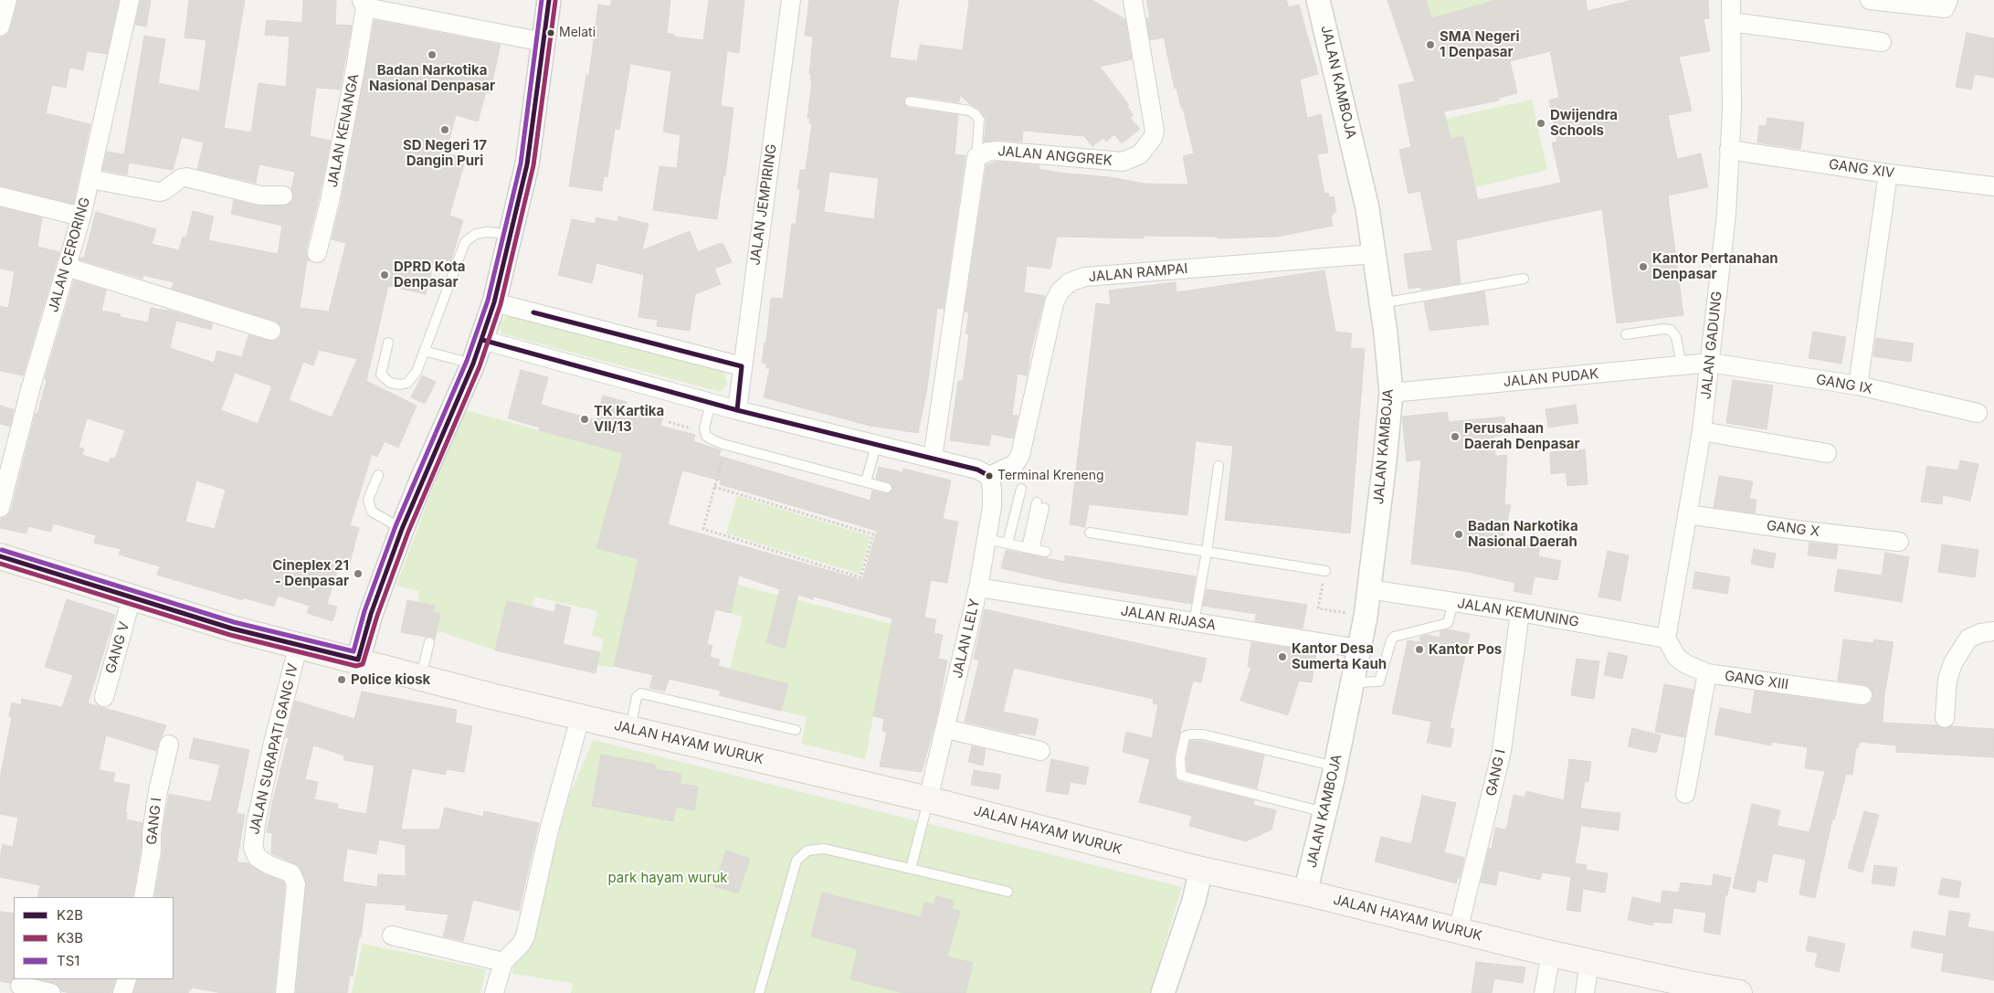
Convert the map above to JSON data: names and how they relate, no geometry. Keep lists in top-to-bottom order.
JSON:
{
  "streets": {
    "main road": ["JALAN HAYAM WURUK"],
    "street": [
      "JALAN KAMBOJA",
      "JALAN KENANGA",
      "JALAN ANGGREK",
      "GANG XIV",
      "JALAN JEMPIRING",
      "JALAN CERORING",
      "JALAN RAMPAI",
      "JALAN GADUNG",
      "JALAN PUDAK",
      "GANG IX",
      "GANG X",
      "JALAN KEMUNING",
      "JALAN RIJASA",
      "JALAN LELY",
      "GANG V",
      "GANG XIII",
      "JALAN SURAPATI GANG IV",
      "GANG I"
    ]
  },
  "crossings": [
    ["JALAN KAMBOJA", "JALAN RAMPAI"],
    ["JALAN KAMBOJA", "JALAN PUDAK"],
    ["JALAN KAMBOJA", "JALAN KEMUNING"],
    ["JALAN KAMBOJA", "JALAN RIJASA"],
    ["JALAN KAMBOJA", "JALAN HAYAM WURUK"],
    ["GANG XIV", "JALAN GADUNG"],
    ["JALAN RAMPAI", "JALAN LELY"],
    ["JALAN GADUNG", "JALAN PUDAK"],
    ["JALAN GADUNG", "GANG IX"],
    ["JALAN GADUNG", "GANG X"],
    ["JALAN GADUNG", "JALAN KEMUNING"],
    ["JALAN GADUNG", "GANG XIII"],
    ["JALAN PUDAK", "GANG IX"],
    ["JALAN KEMUNING", "GANG XIII"],
    ["JALAN KEMUNING", "GANG I"],
    ["JALAN RIJASA", "JALAN LELY"],
    ["JALAN LELY", "JALAN HAYAM WURUK"],
    ["GANG V", "JALAN HAYAM WURUK"],
    ["JALAN HAYAM WURUK", "JALAN SURAPATI GANG IV"],
    ["JALAN HAYAM WURUK", "GANG I"]
  ],
  "parks": ["park hayam wuruk"],
  "places": [
    "Melati",
    "SMA Negeri 1 Denpasar",
    "Badan Narkotika Nasional Denpasar",
    "Dwijendra Schools",
    "SD Negeri 17 Dangin Puri",
    "Kantor Pertanahan Denpasar",
    "DPRD Kota Denpasar",
    "TK Kartika VII/13",
    "Perusahaan Daerah Denpasar",
    "Terminal Kreneng",
    "Badan Narkotika Nasional Daerah",
    "Cineplex 21 - Denpasar",
    "Kantor Pos",
    "Kantor Desa Sumerta Kauh",
    "Police kiosk"
  ],
  "lines": ["transit line K2B", "transit line TS1", "transit line K3B"],
  "legend": ["K2B", "K3B", "TS1"]
}
